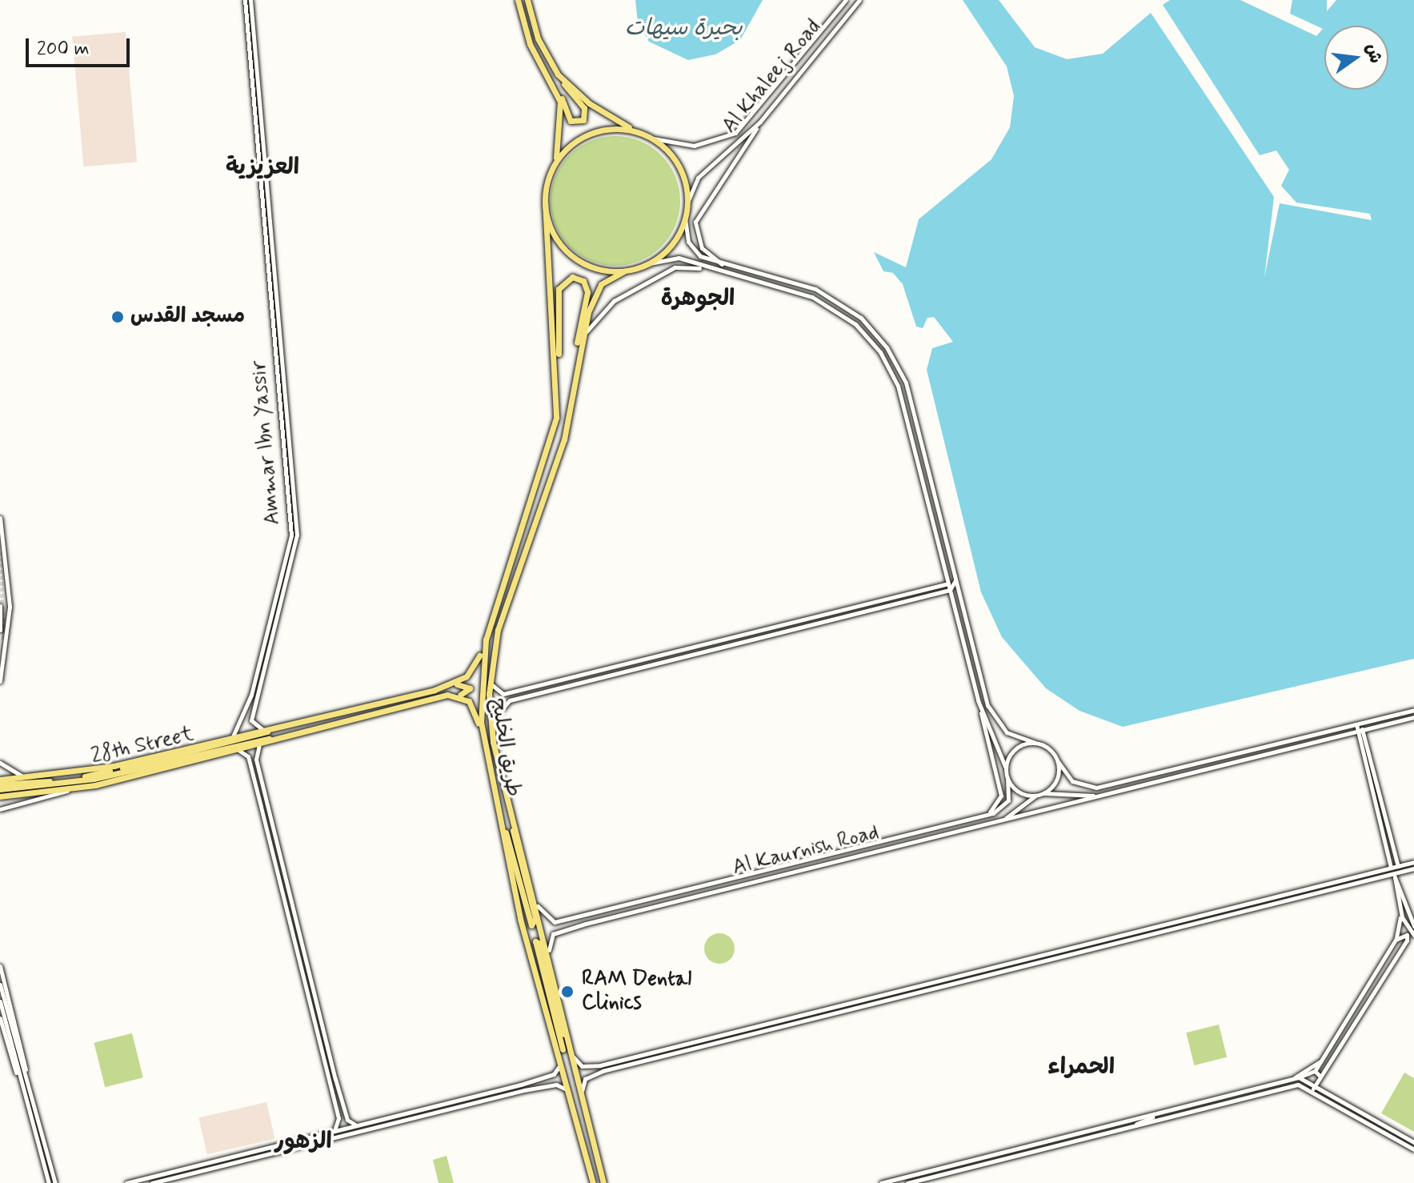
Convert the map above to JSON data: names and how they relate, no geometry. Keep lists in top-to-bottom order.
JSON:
{
  "streets": {
    "main road": ["28th Street", "طريق الخليج"],
    "street": ["Al Khaleej Road", "Ammar Ibn Yassir", "Al Kaurnish Road"]
  },
  "crossings": [
    ["Al Khaleej Road", "طريق الخليج"],
    ["28th Street", "طريق الخليج"],
    ["طريق الخليج", "Al Kaurnish Road"]
  ],
  "districts": [
    "العزيزية",
    "الجوهرة",
    "الحمراء",
    "الزهور"
  ],
  "water": ["بحيرة سيهات"],
  "places": ["مسجد القدس", "RAM Dental Clinics"],
  "scale_bar": "200 m",
  "north": "right"
}
